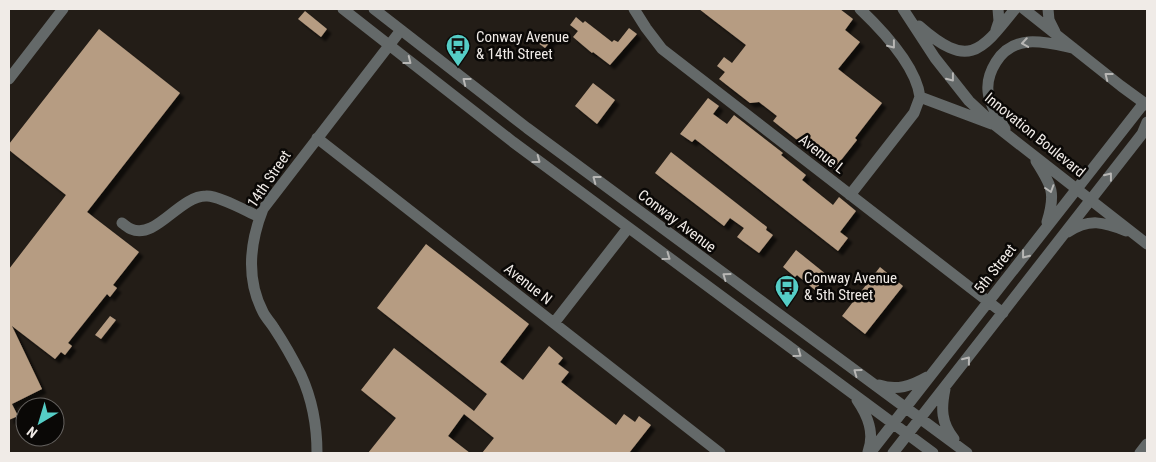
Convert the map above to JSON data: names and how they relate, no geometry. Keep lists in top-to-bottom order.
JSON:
{
  "streets": {
    "street": [
      "Innovation Boulevard",
      "Avenue L",
      "14th Street",
      "Conway Avenue",
      "5th Street",
      "Avenue N"
    ]
  },
  "crossings": [
    ["Innovation Boulevard", "5th Street"],
    ["Avenue L", "5th Street"],
    ["14th Street", "Conway Avenue"],
    ["14th Street", "Avenue N"],
    ["Conway Avenue", "5th Street"]
  ],
  "places": {
    "bus stop": ["Conway Avenue & 14th Street", "Conway Avenue & 5th Street"]
  },
  "north": "bottom left"
}
